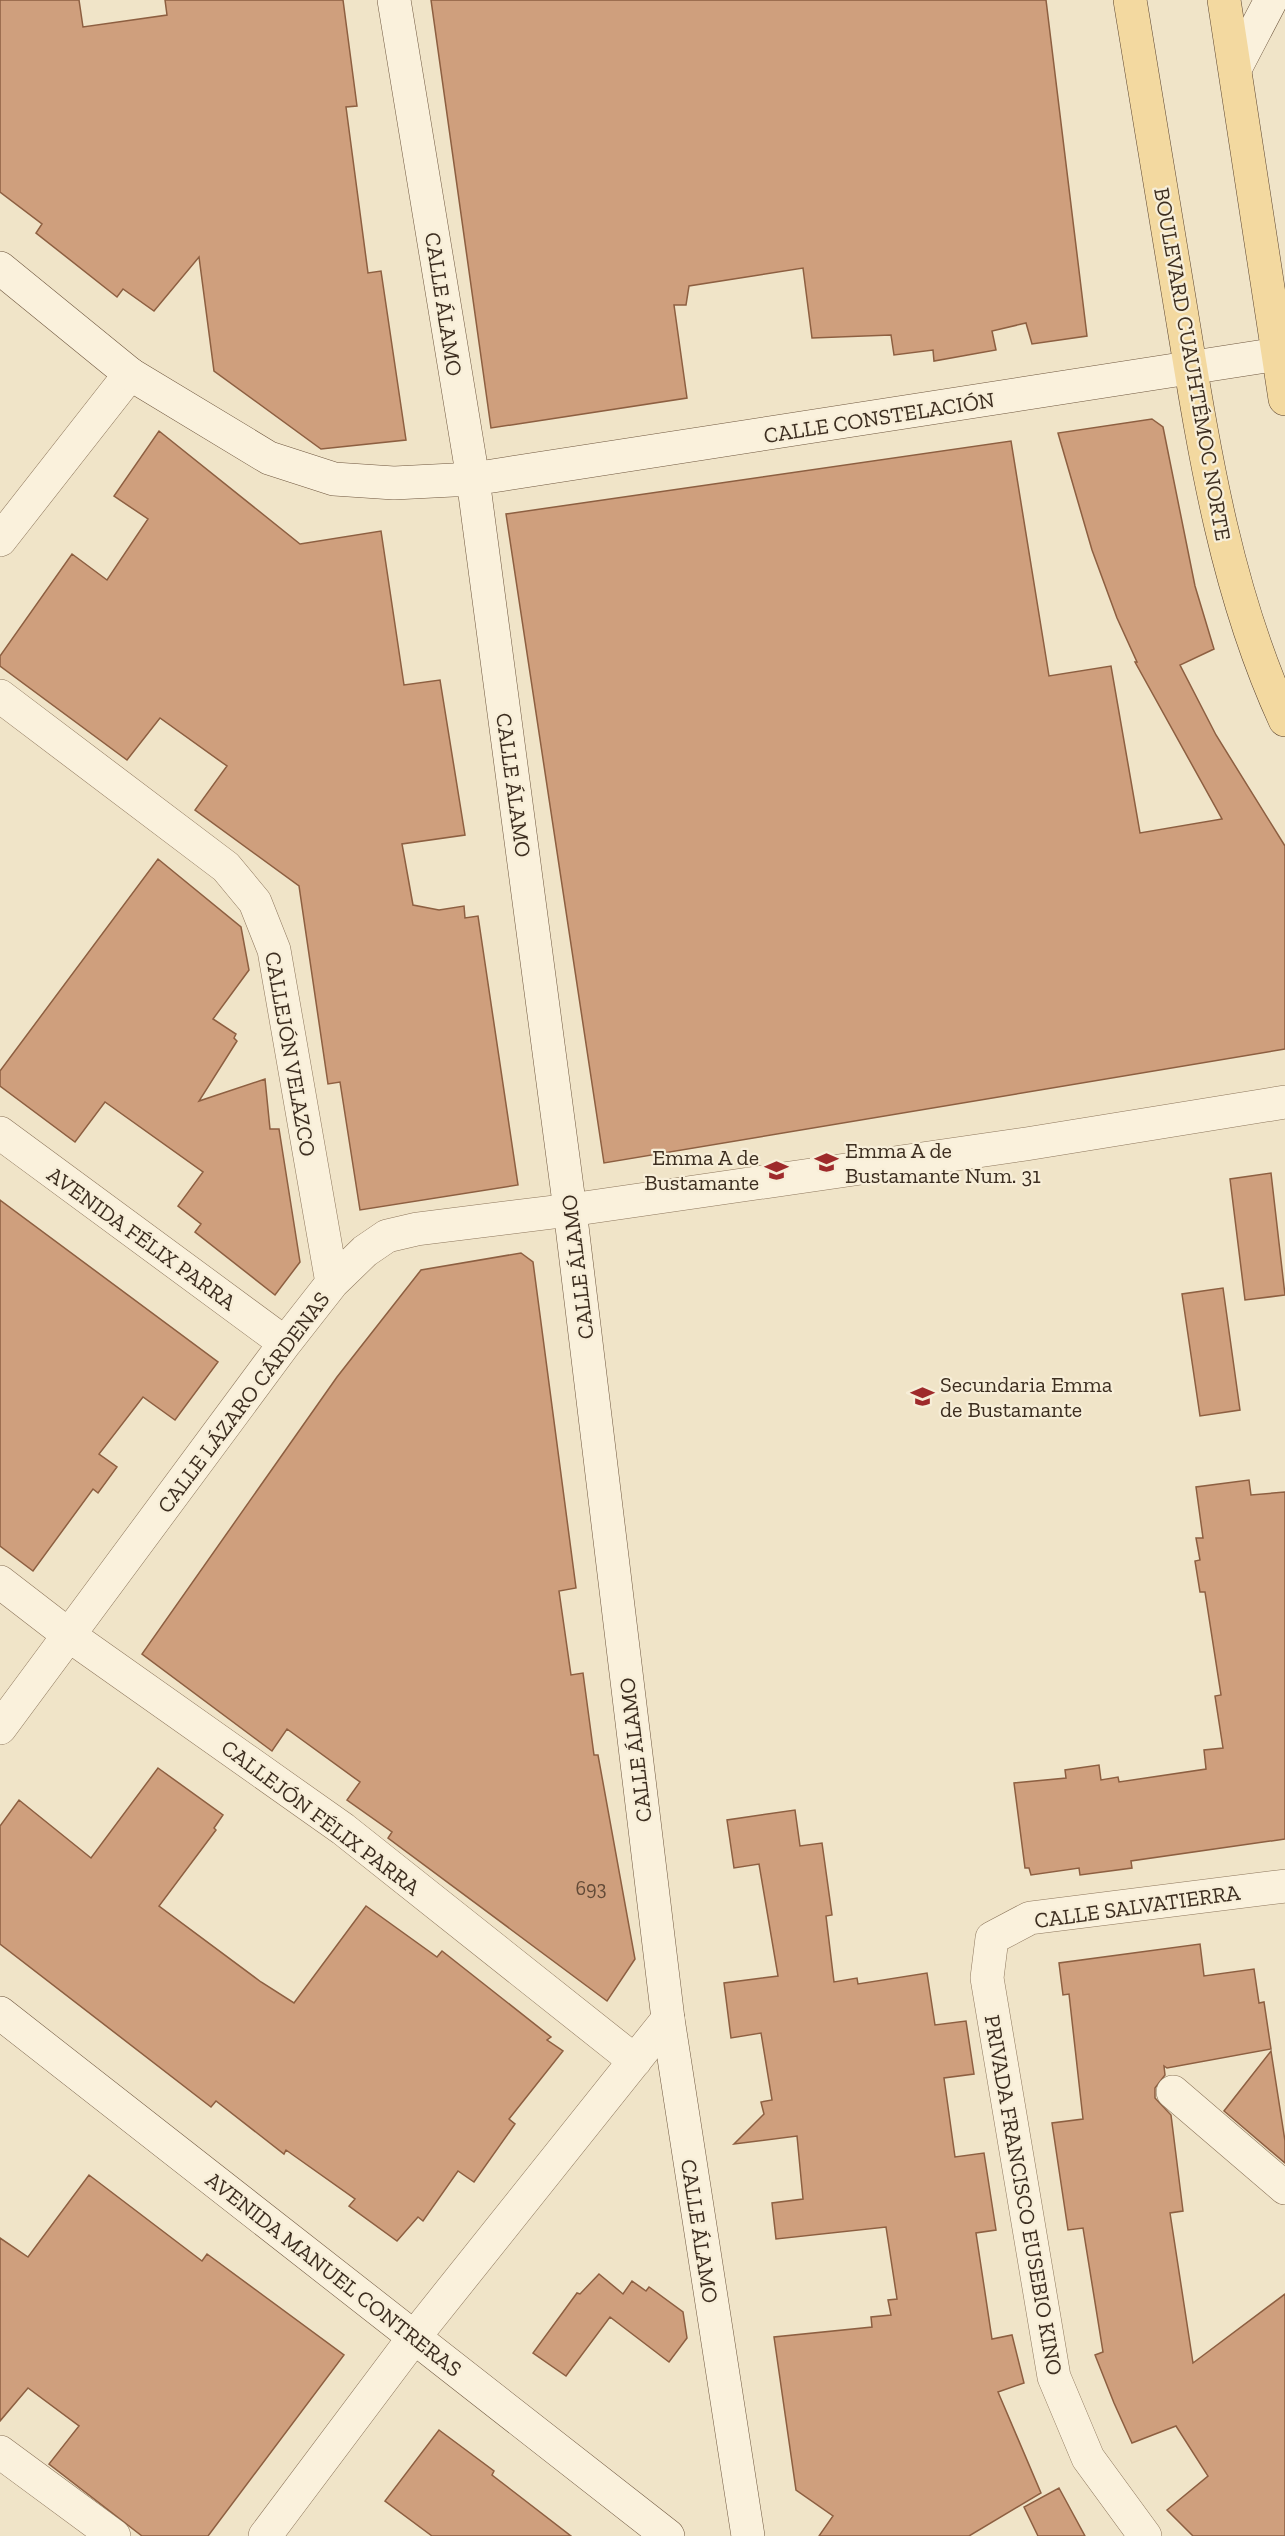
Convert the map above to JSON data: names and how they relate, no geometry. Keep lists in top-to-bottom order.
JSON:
{
  "streets": {
    "main road": ["BOULEVARD CUAUHTÉMOC NORTE"],
    "street": [
      "CALLE ÁLAMO",
      "CALLE CONSTELACIÓN",
      "CALLEJÓN VELAZCO",
      "AVENIDA FÉLIX PARRA",
      "CALLE LÁZARO CÁRDENAS",
      "CALLEJÓN FÉLIX PARRA",
      "CALLE SALVATIERRA",
      "PRIVADA FRANCISCO EUSEBIO KINO",
      "AVENIDA MANUEL CONTRERAS"
    ]
  },
  "crossings": [
    ["CALLE ÁLAMO", "CALLE CONSTELACIÓN"],
    ["CALLE ÁLAMO", "CALLE LÁZARO CÁRDENAS"],
    ["BOULEVARD CUAUHTÉMOC NORTE", "CALLE CONSTELACIÓN"],
    ["CALLEJÓN VELAZCO", "CALLE LÁZARO CÁRDENAS"],
    ["AVENIDA FÉLIX PARRA", "CALLE LÁZARO CÁRDENAS"],
    ["CALLE LÁZARO CÁRDENAS", "CALLEJÓN FÉLIX PARRA"],
    ["CALLE SALVATIERRA", "PRIVADA FRANCISCO EUSEBIO KINO"]
  ],
  "places": {
    "school or university": ["Emma A de Bustamante Num. 31", "Emma A de Bustamante", "Secundaria Emma de Bustamante"]
  },
  "house_numbers": ["693"]
}
